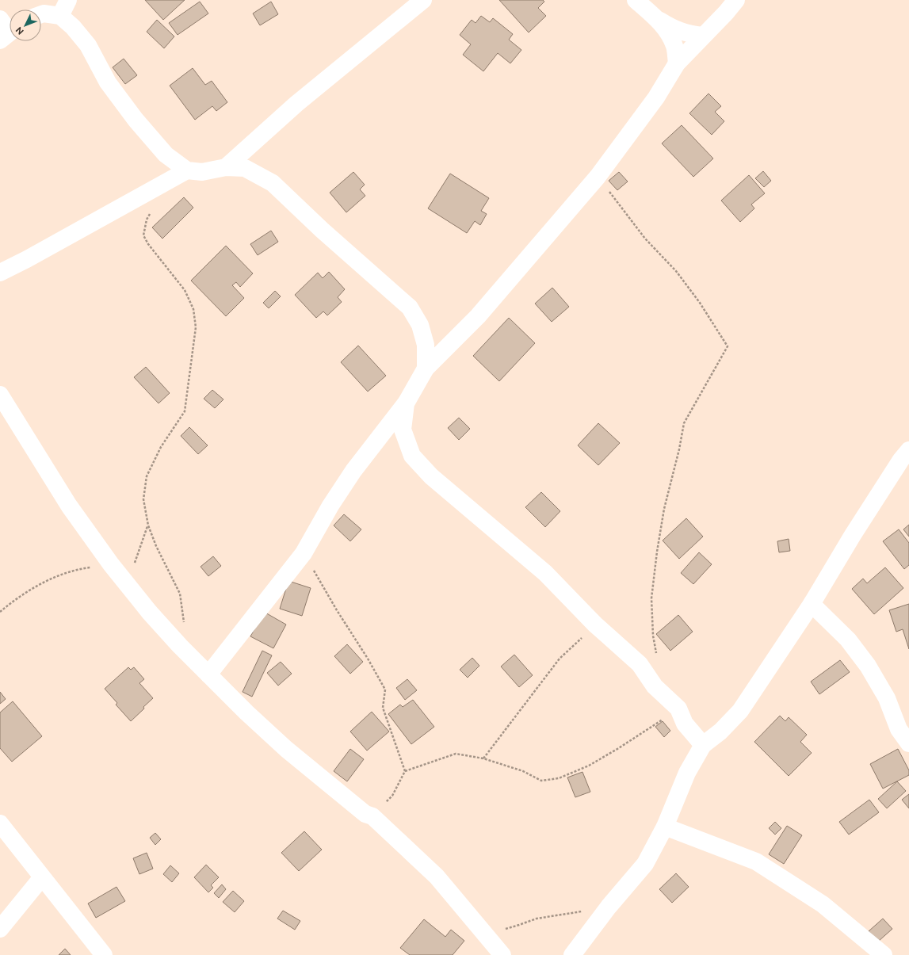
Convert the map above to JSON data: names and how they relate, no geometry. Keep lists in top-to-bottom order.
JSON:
{
  "north": "bottom left"
}
